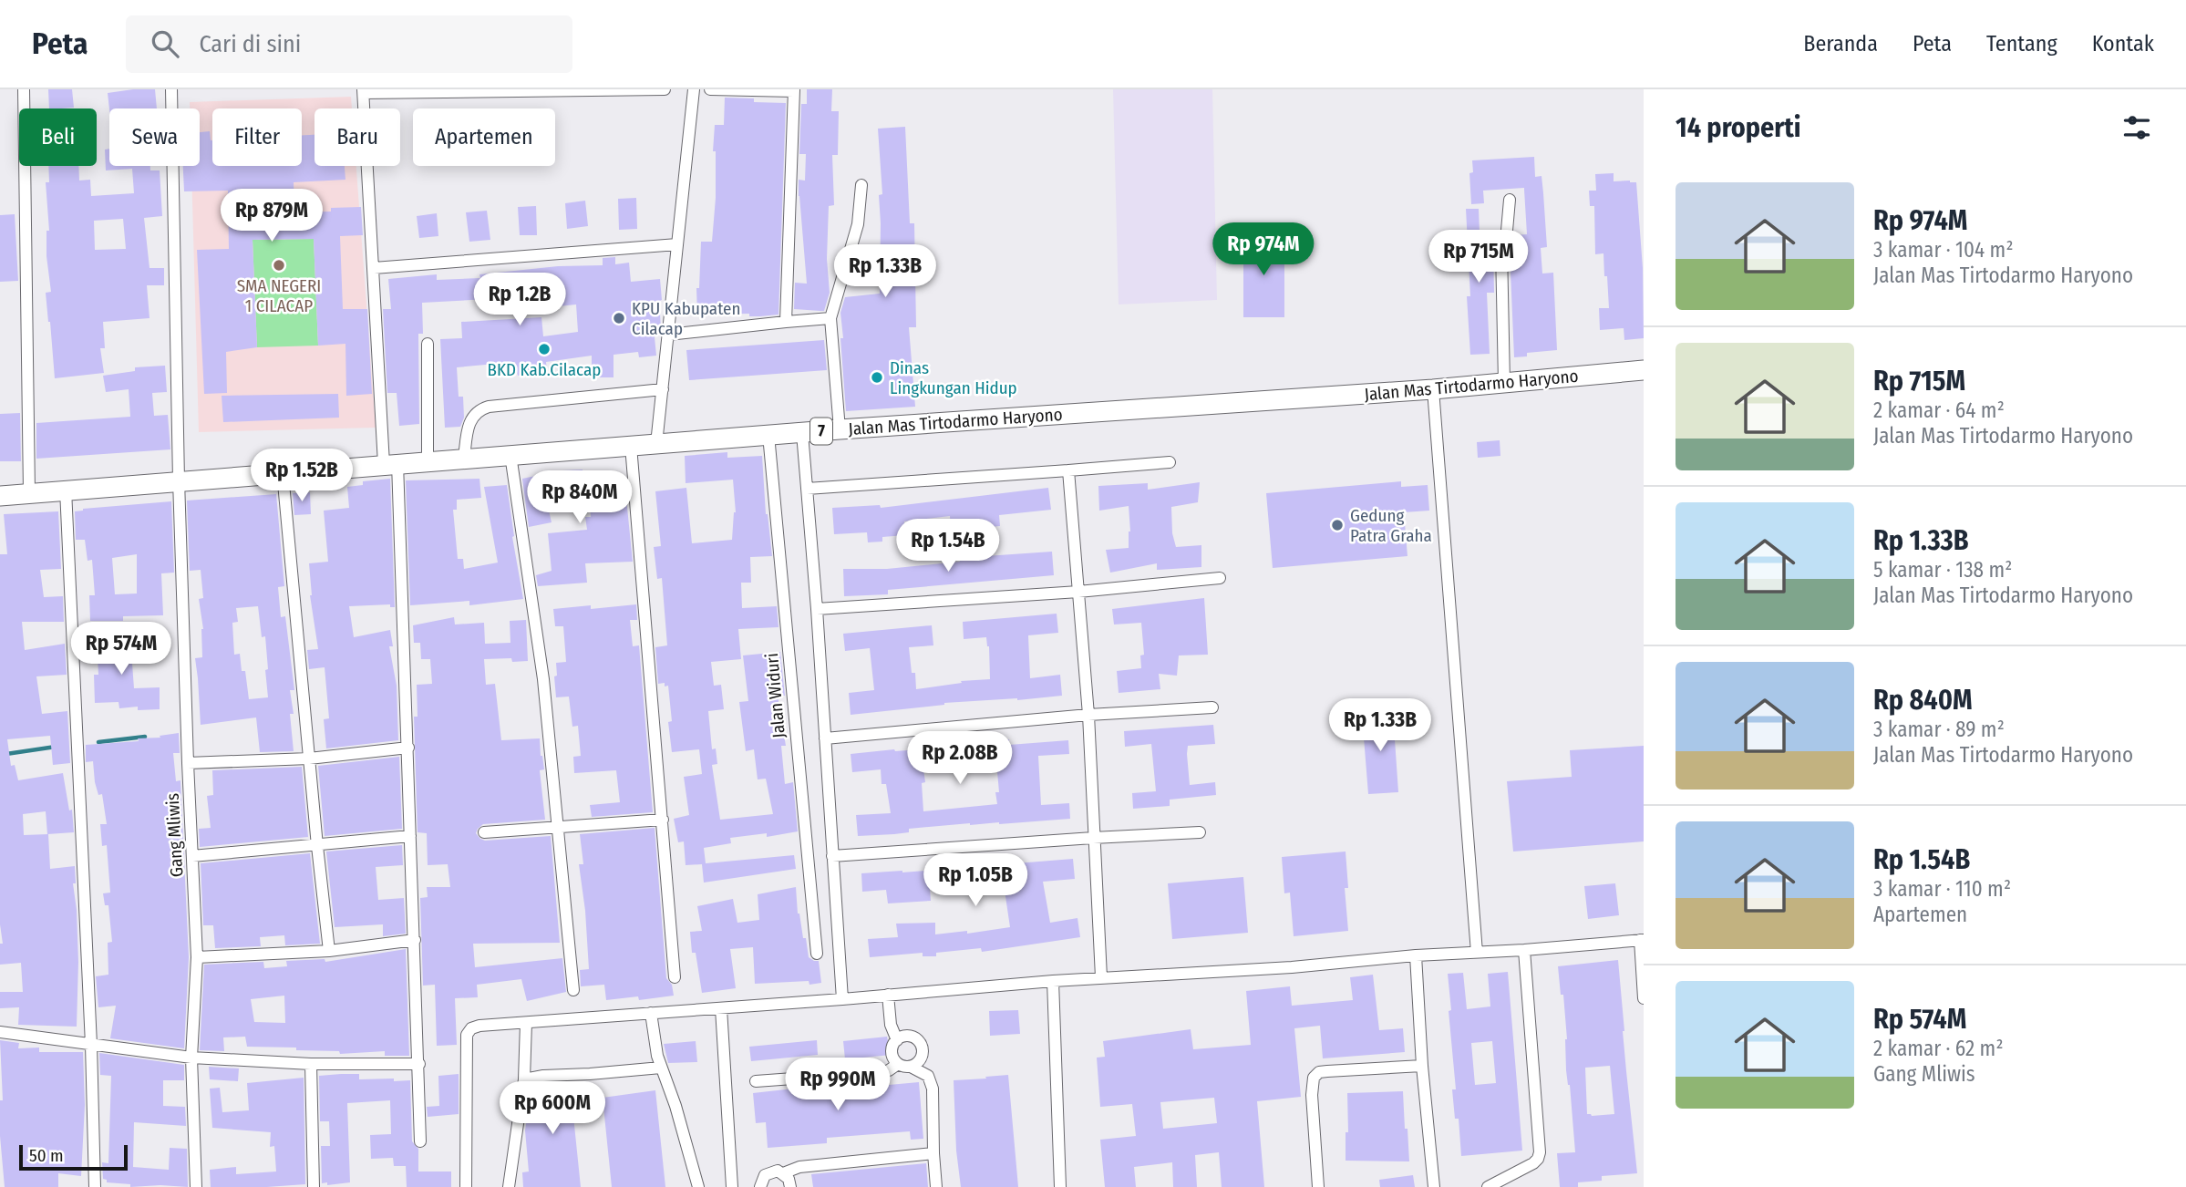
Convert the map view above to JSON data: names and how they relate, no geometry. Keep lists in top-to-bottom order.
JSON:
{
  "streets": {
    "highway": ["Jalan Mas Tirtodarmo Haryono", "7"],
    "street": ["Jalan Widuri", "Gang Mliwis"]
  },
  "crossings": [
    ["Jalan Mas Tirtodarmo Haryono", "Jalan Widuri"],
    ["Jalan Mas Tirtodarmo Haryono", "Gang Mliwis"]
  ],
  "places": [
    "SMA NEGERI 1 CILACAP",
    "KPU Kabupaten Cilacap",
    "BKD Kab.Cilacap",
    "Dinas Lingkungan Hidup",
    "Gedung Patra Graha"
  ],
  "scale_bar": "50 m",
  "page": {
    "header": "Peta",
    "search": "Cari di sini",
    "nav": [
      "Beranda",
      "Peta",
      "Tentang",
      "Kontak"
    ],
    "heading": "14 properti",
    "chip": [
      "Beli",
      "Sewa",
      "Filter",
      "Baru",
      "Apartemen"
    ],
    "list": [
      {
        "name": "Rp 974M",
        "note": "3 kamar · 104 m² · Jalan Mas Tirtodarmo Haryono"
      },
      {
        "name": "Rp 715M",
        "note": "2 kamar · 64 m² · Jalan Mas Tirtodarmo Haryono"
      },
      {
        "name": "Rp 1.33B",
        "note": "5 kamar · 138 m² · Jalan Mas Tirtodarmo Haryono"
      },
      {
        "name": "Rp 840M",
        "note": "3 kamar · 89 m² · Jalan Mas Tirtodarmo Haryono"
      },
      {
        "name": "Rp 1.54B",
        "note": "3 kamar · 110 m² · Apartemen"
      },
      {
        "name": "Rp 574M",
        "note": "2 kamar · 62 m² · Gang Mliwis"
      }
    ],
    "price": [
      "Rp 879M",
      "Rp 974M",
      "Rp 715M",
      "Rp 1.33B",
      "Rp 1.2B",
      "Rp 1.52B",
      "Rp 840M",
      "Rp 1.54B",
      "Rp 574M",
      "Rp 1.33B",
      "Rp 2.08B",
      "Rp 1.05B",
      "Rp 990M",
      "Rp 600M"
    ],
    "scale": "50 m"
  }
}
